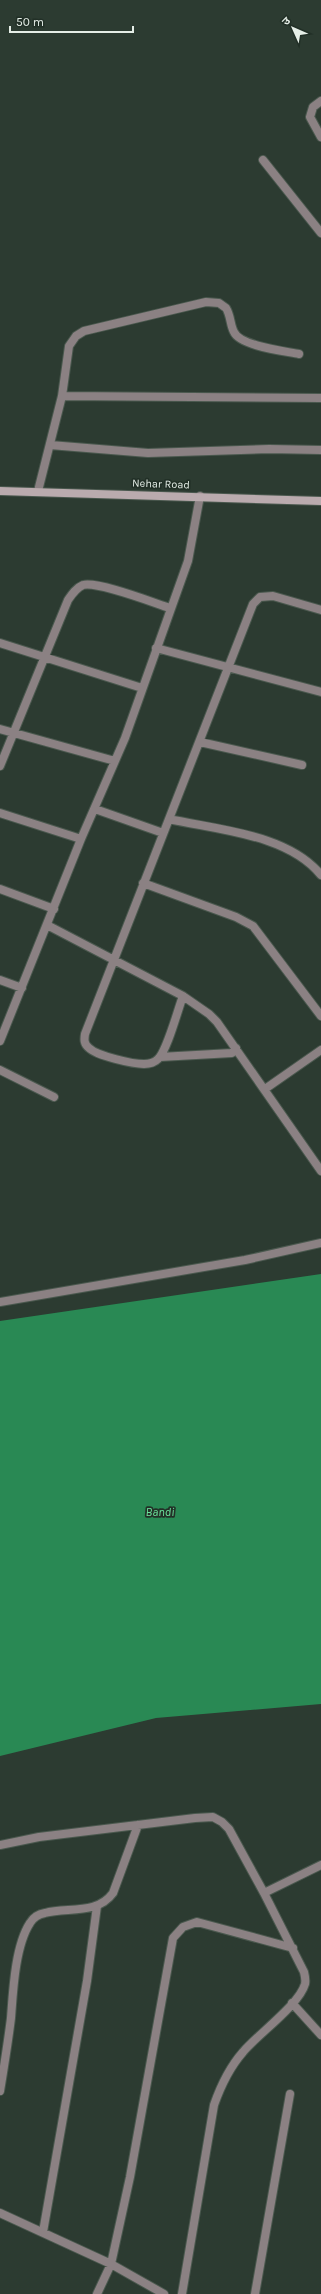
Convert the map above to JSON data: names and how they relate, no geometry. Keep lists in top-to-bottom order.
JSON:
{
  "streets": {
    "street": ["Nehar Road"]
  },
  "water": ["Bandi"],
  "scale_bar": "50 m",
  "north": "top left"
}
